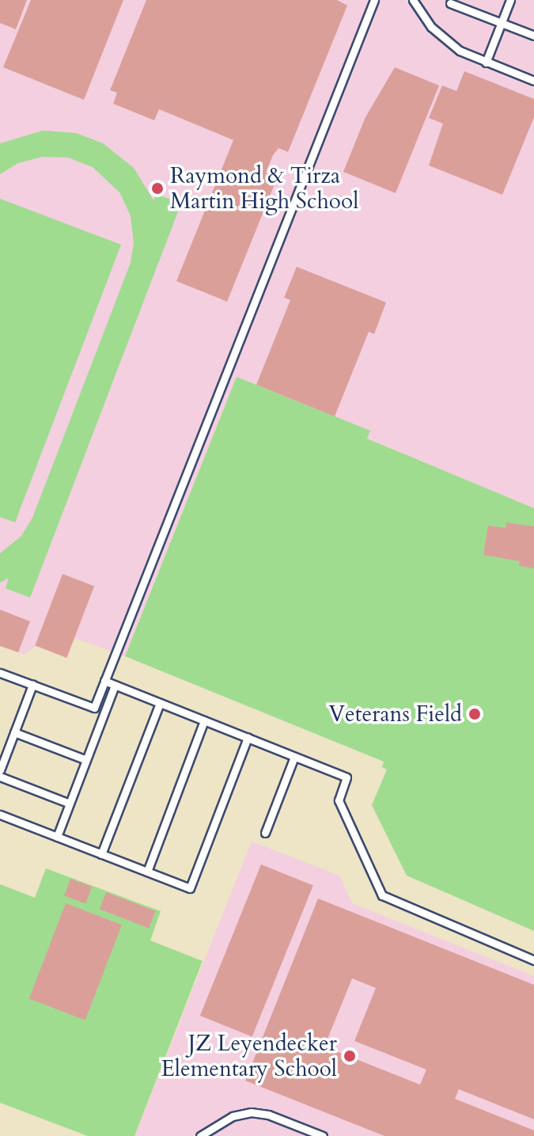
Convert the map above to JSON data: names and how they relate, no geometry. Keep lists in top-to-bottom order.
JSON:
{
  "places": ["Raymond & Tirza Martin High School", "Veterans Field", "JZ Leyendecker Elementary School"]
}
